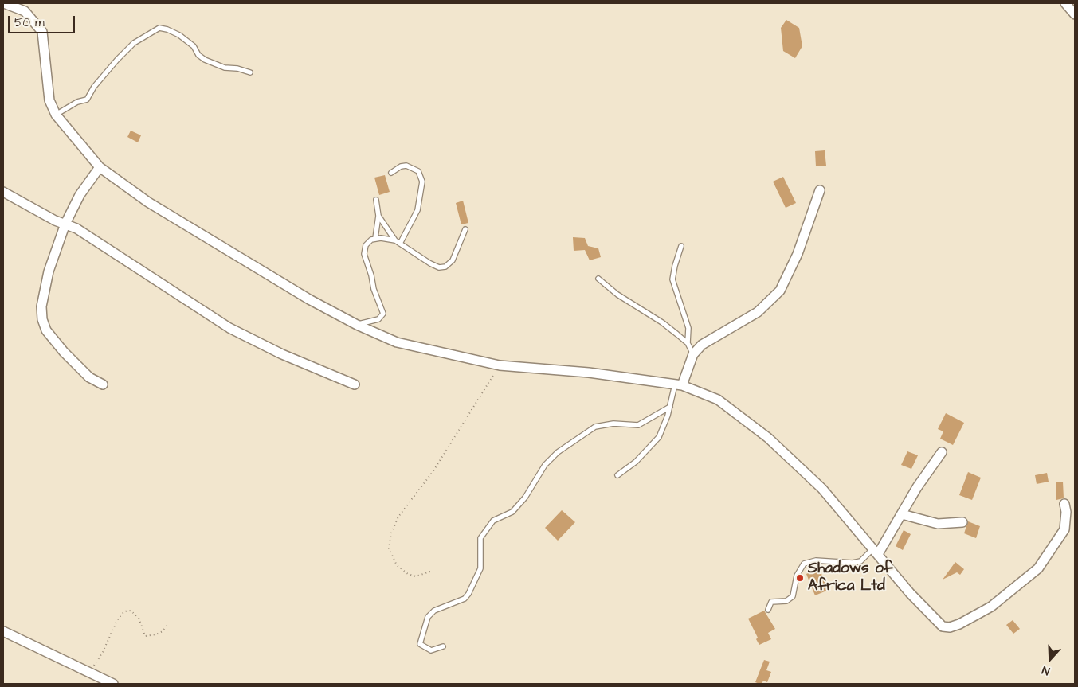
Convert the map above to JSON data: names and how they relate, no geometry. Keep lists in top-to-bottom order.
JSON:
{
  "places": ["Shadows of Africa Ltd"],
  "scale_bar": "50 m",
  "north": "bottom"
}
